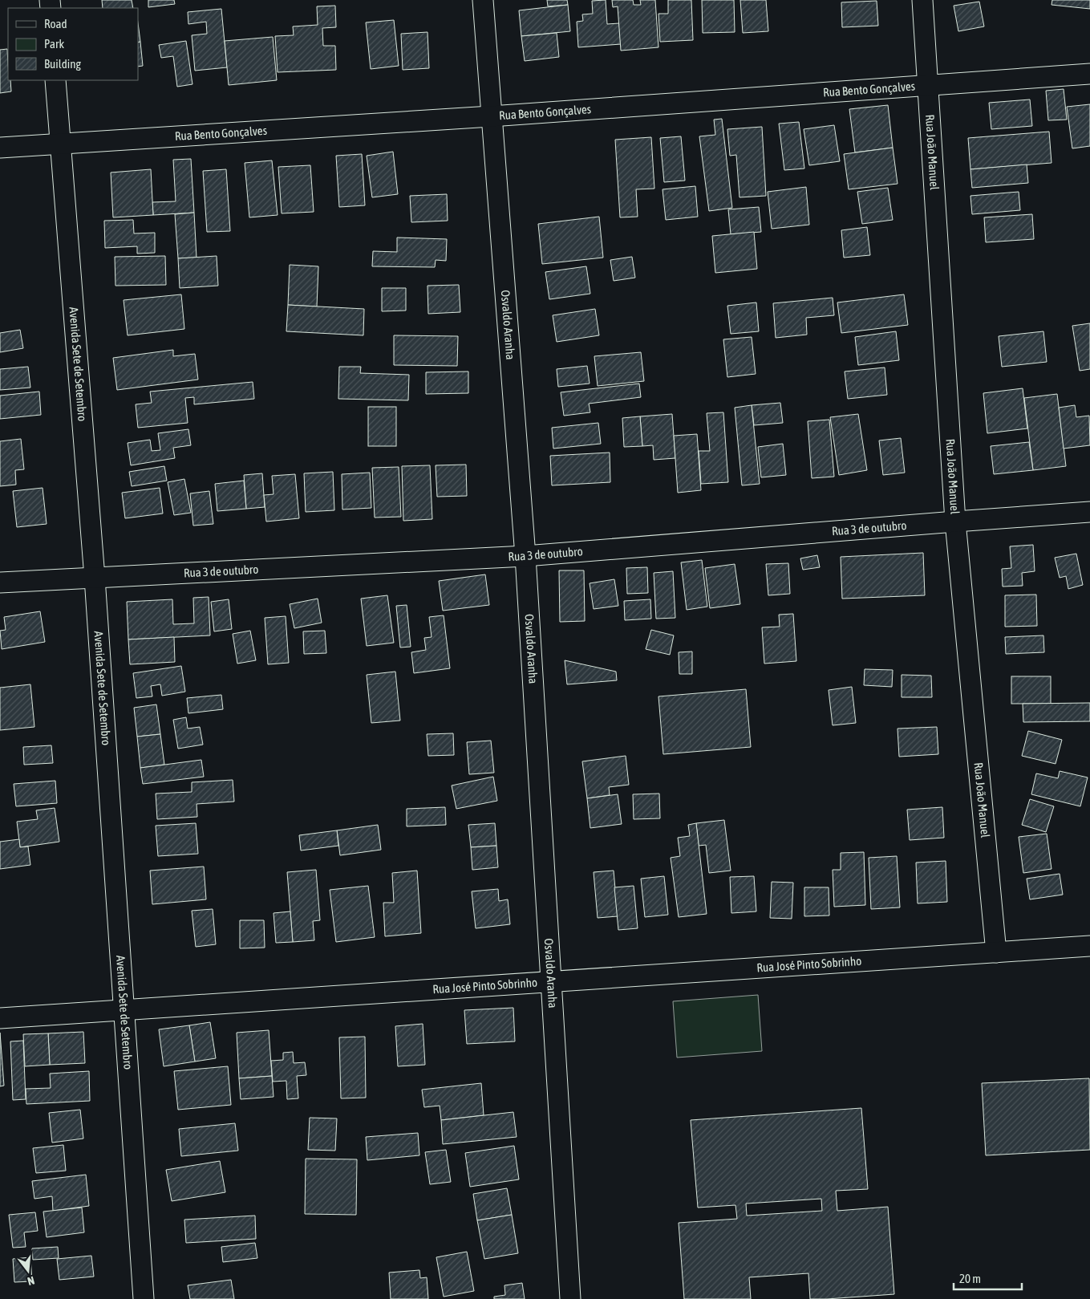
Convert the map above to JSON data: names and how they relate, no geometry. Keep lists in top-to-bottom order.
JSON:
{
  "streets": {
    "street": [
      "Rua Bento Gonçalves",
      "Rua João Manuel",
      "Osvaldo Aranha",
      "Avenida Sete de Setembro",
      "Rua 3 de outubro",
      "Rua José Pinto Sobrinho"
    ]
  },
  "crossings": [
    ["Rua Bento Gonçalves", "Rua João Manuel"],
    ["Rua Bento Gonçalves", "Osvaldo Aranha"],
    ["Rua Bento Gonçalves", "Avenida Sete de Setembro"],
    ["Rua João Manuel", "Rua 3 de outubro"],
    ["Rua João Manuel", "Rua José Pinto Sobrinho"],
    ["Osvaldo Aranha", "Rua 3 de outubro"],
    ["Osvaldo Aranha", "Rua José Pinto Sobrinho"],
    ["Avenida Sete de Setembro", "Rua 3 de outubro"],
    ["Avenida Sete de Setembro", "Rua José Pinto Sobrinho"]
  ],
  "legend": ["Road", "Park", "Building"],
  "scale_bar": "20 m",
  "north": "bottom"
}
